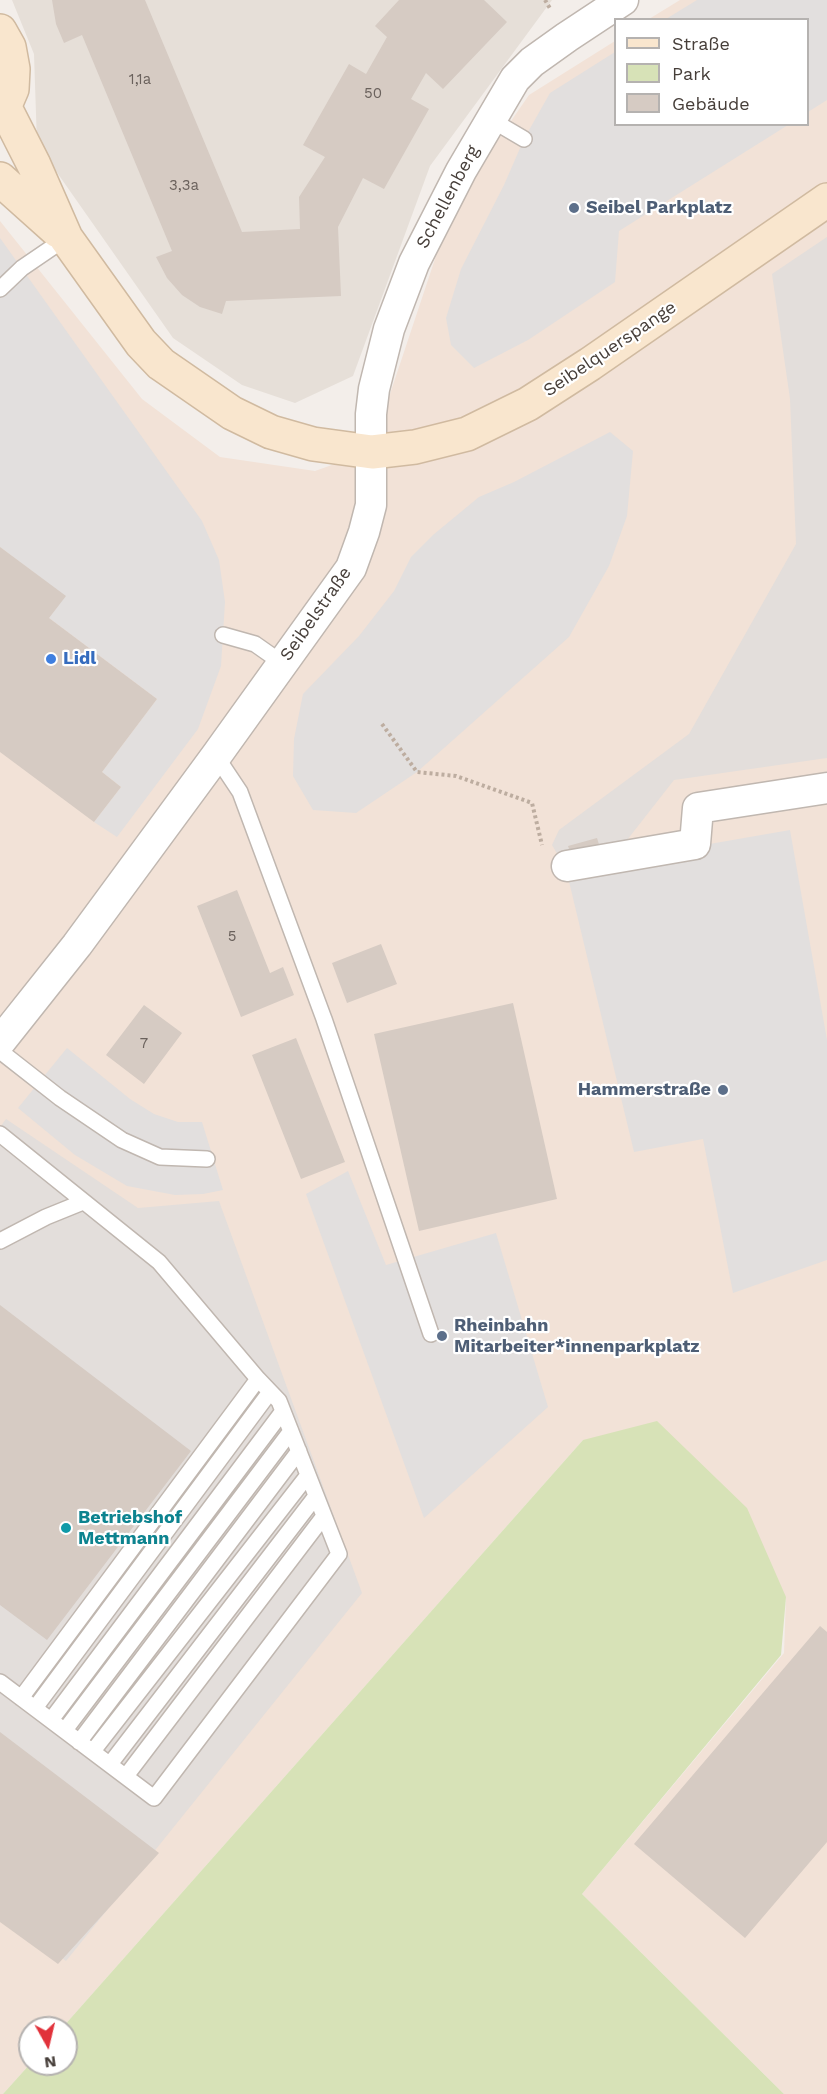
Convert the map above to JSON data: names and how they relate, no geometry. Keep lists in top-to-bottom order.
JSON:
{
  "streets": {
    "main road": ["Seibelquerspange"],
    "street": ["Schellenberg", "Seibelstraße"]
  },
  "crossings": [
    ["Schellenberg", "Seibelquerspange"],
    ["Schellenberg", "Seibelstraße"],
    ["Seibelquerspange", "Seibelstraße"]
  ],
  "places": [
    "Seibel Parkplatz",
    "Lidl",
    "Hammerstraße",
    "Rheinbahn Mitarbeiter*innenparkplatz",
    "Betriebshof Mettmann"
  ],
  "house_numbers": [
    "1,1a",
    "50",
    "3,3a",
    "5",
    "7"
  ],
  "legend": ["Straße", "Park", "Gebäude"],
  "north": "bottom"
}
